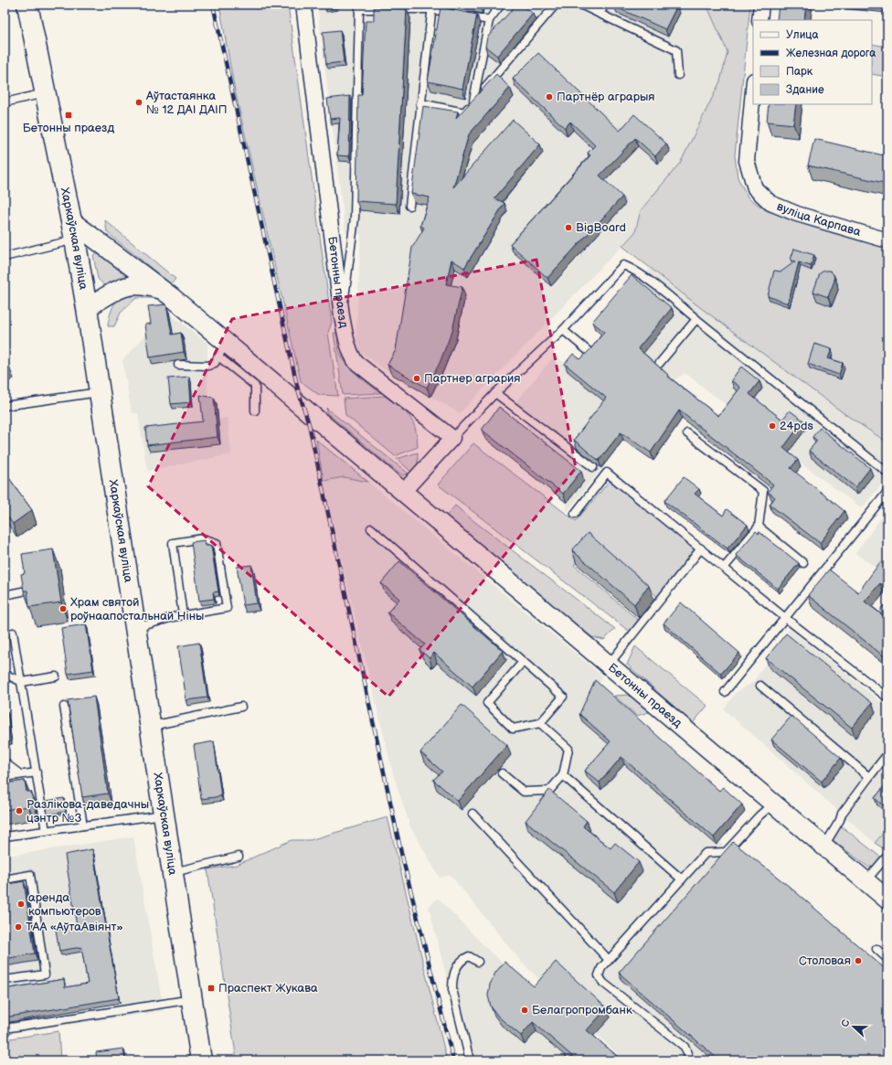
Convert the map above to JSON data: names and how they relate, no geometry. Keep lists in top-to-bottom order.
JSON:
{
  "streets": {
    "main road": ["Харкаўская вуліца"],
    "street": ["вуліца Карпава", "Бетонны праезд"]
  },
  "crossings": [
    ["Харкаўская вуліца", "Бетонны праезд"]
  ],
  "places": {
    "other": [
      "Партнёр аграрыя",
      "Аўтастаянка № 12 ДАІ ДАІП",
      "BigBoard",
      "Партнер агрария",
      "24pds",
      "Храм святой роўнаапостальнай Ніны",
      "Разлікова-даведачны цэнтр №3",
      "аренда компьютеров",
      "ТАА «АўтаАвіянт»",
      "Столовая",
      "Белагропромбанк"
    ],
    "transit": ["Бетонны праезд", "Праспект Жукава"]
  },
  "legend": [
    "Улица",
    "Железная дорога",
    "Парк",
    "Здание"
  ],
  "north": "left"
}
